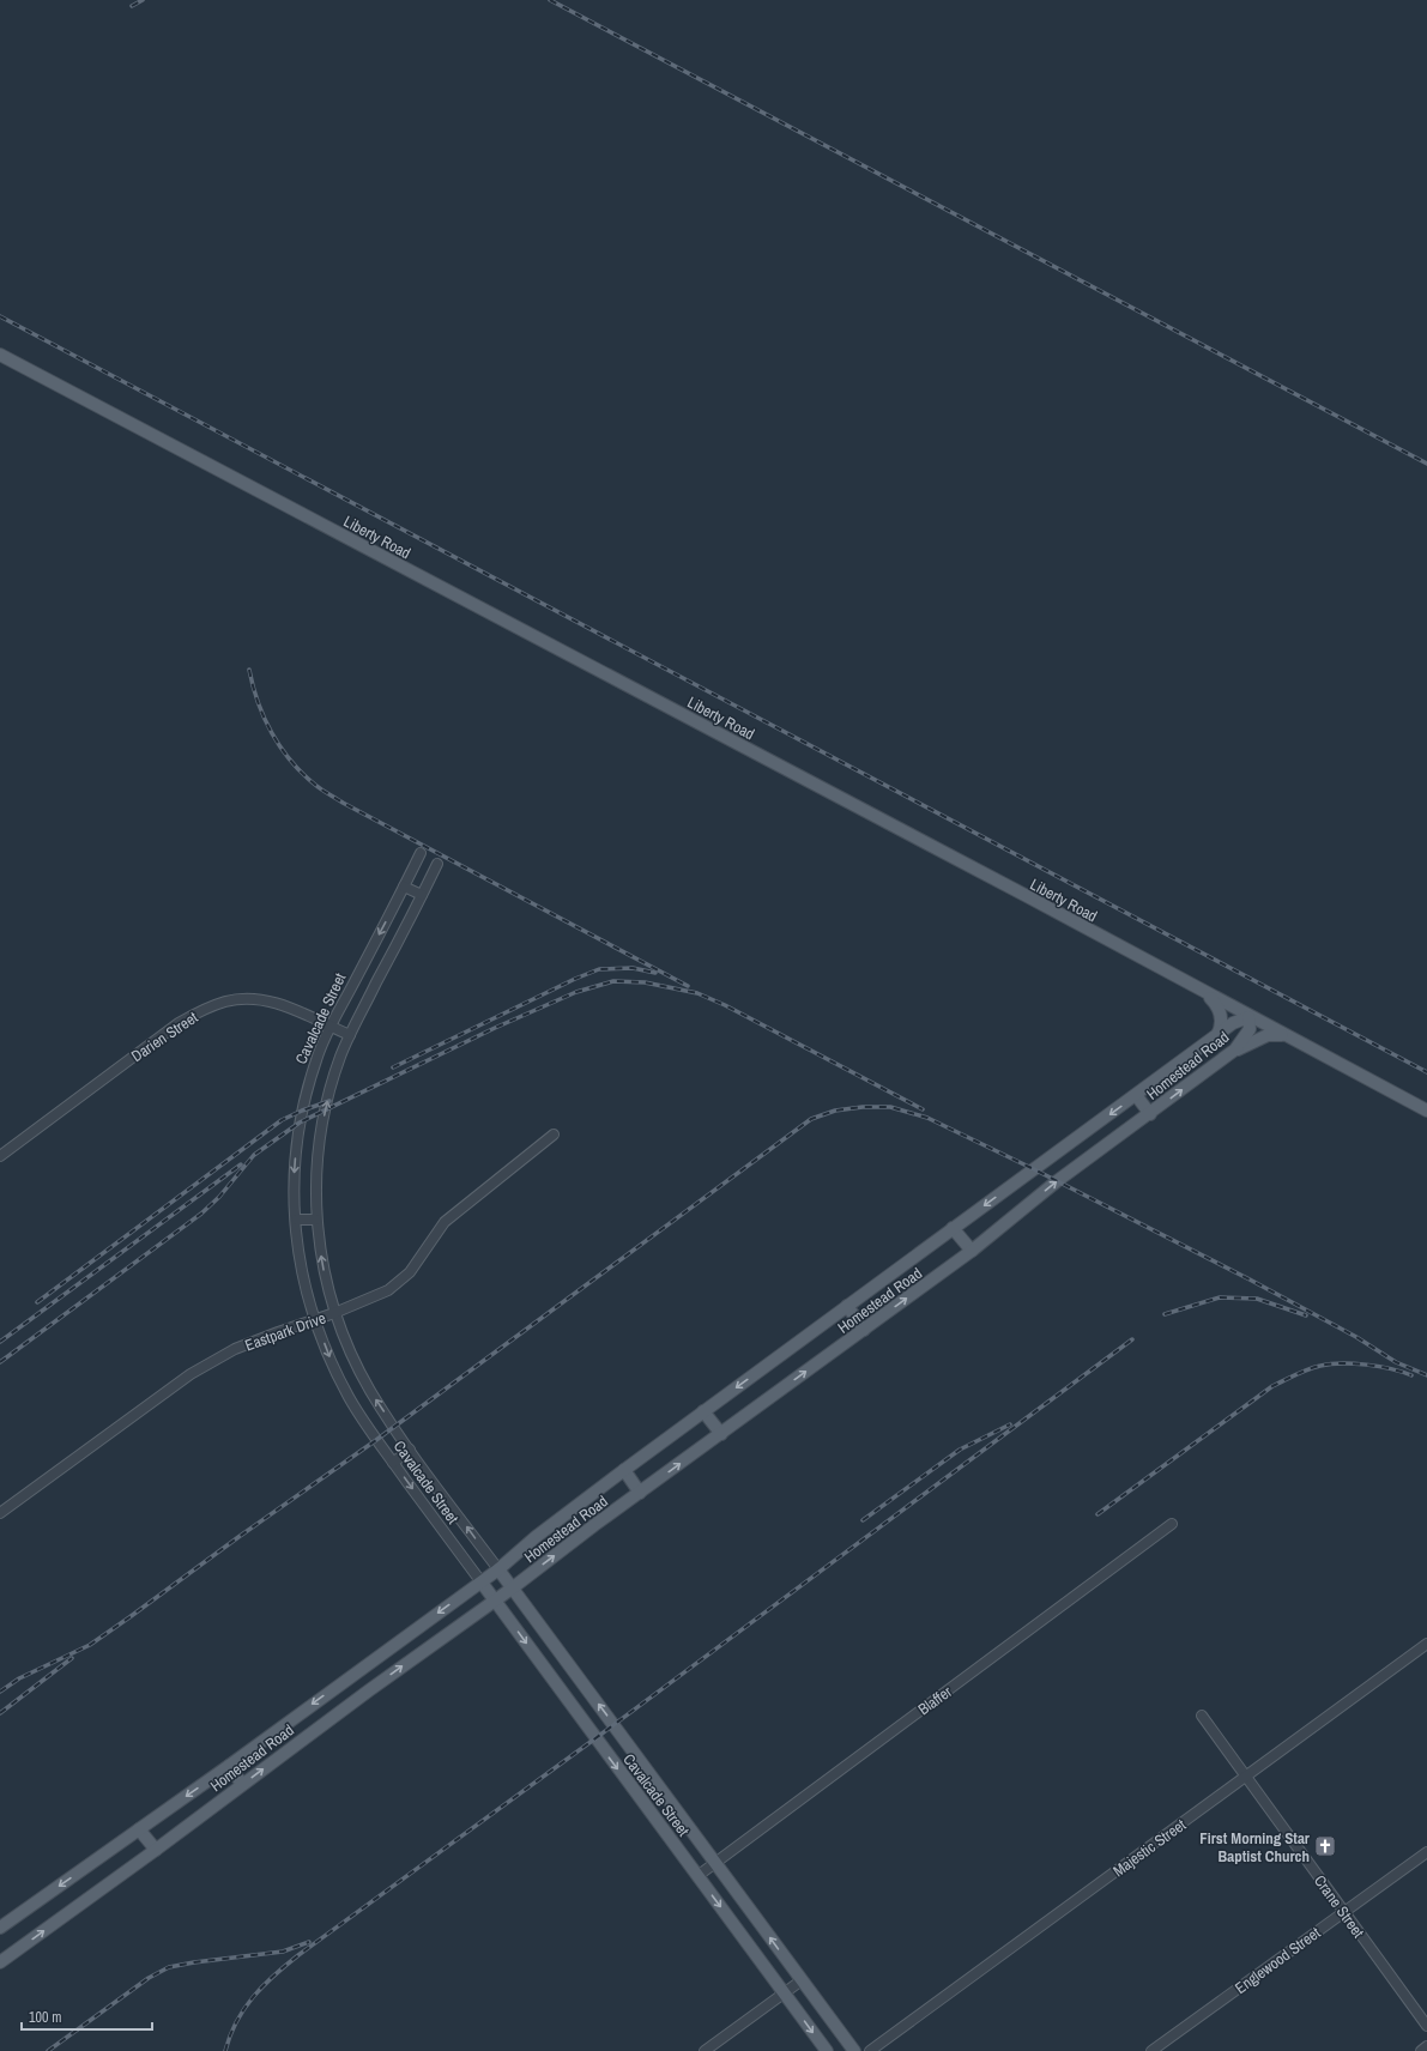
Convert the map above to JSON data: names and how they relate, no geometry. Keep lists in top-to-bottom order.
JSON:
{
  "streets": {
    "main road": ["Liberty Road", "Cavalcade Street", "Homestead Road"],
    "street": [
      "Darien Street",
      "Eastpark Drive",
      "Blaffer",
      "Majestic Street",
      "Crane Street",
      "Englewood Street"
    ]
  },
  "crossings": [
    ["Liberty Road", "Homestead Road"],
    ["Cavalcade Street", "Darien Street"],
    ["Cavalcade Street", "Homestead Road"],
    ["Cavalcade Street", "Eastpark Drive"],
    ["Cavalcade Street", "Blaffer"],
    ["Majestic Street", "Crane Street"],
    ["Crane Street", "Englewood Street"]
  ],
  "places": {
    "church": ["First Morning Star Baptist Church"]
  },
  "scale_bar": "100 m"
}
